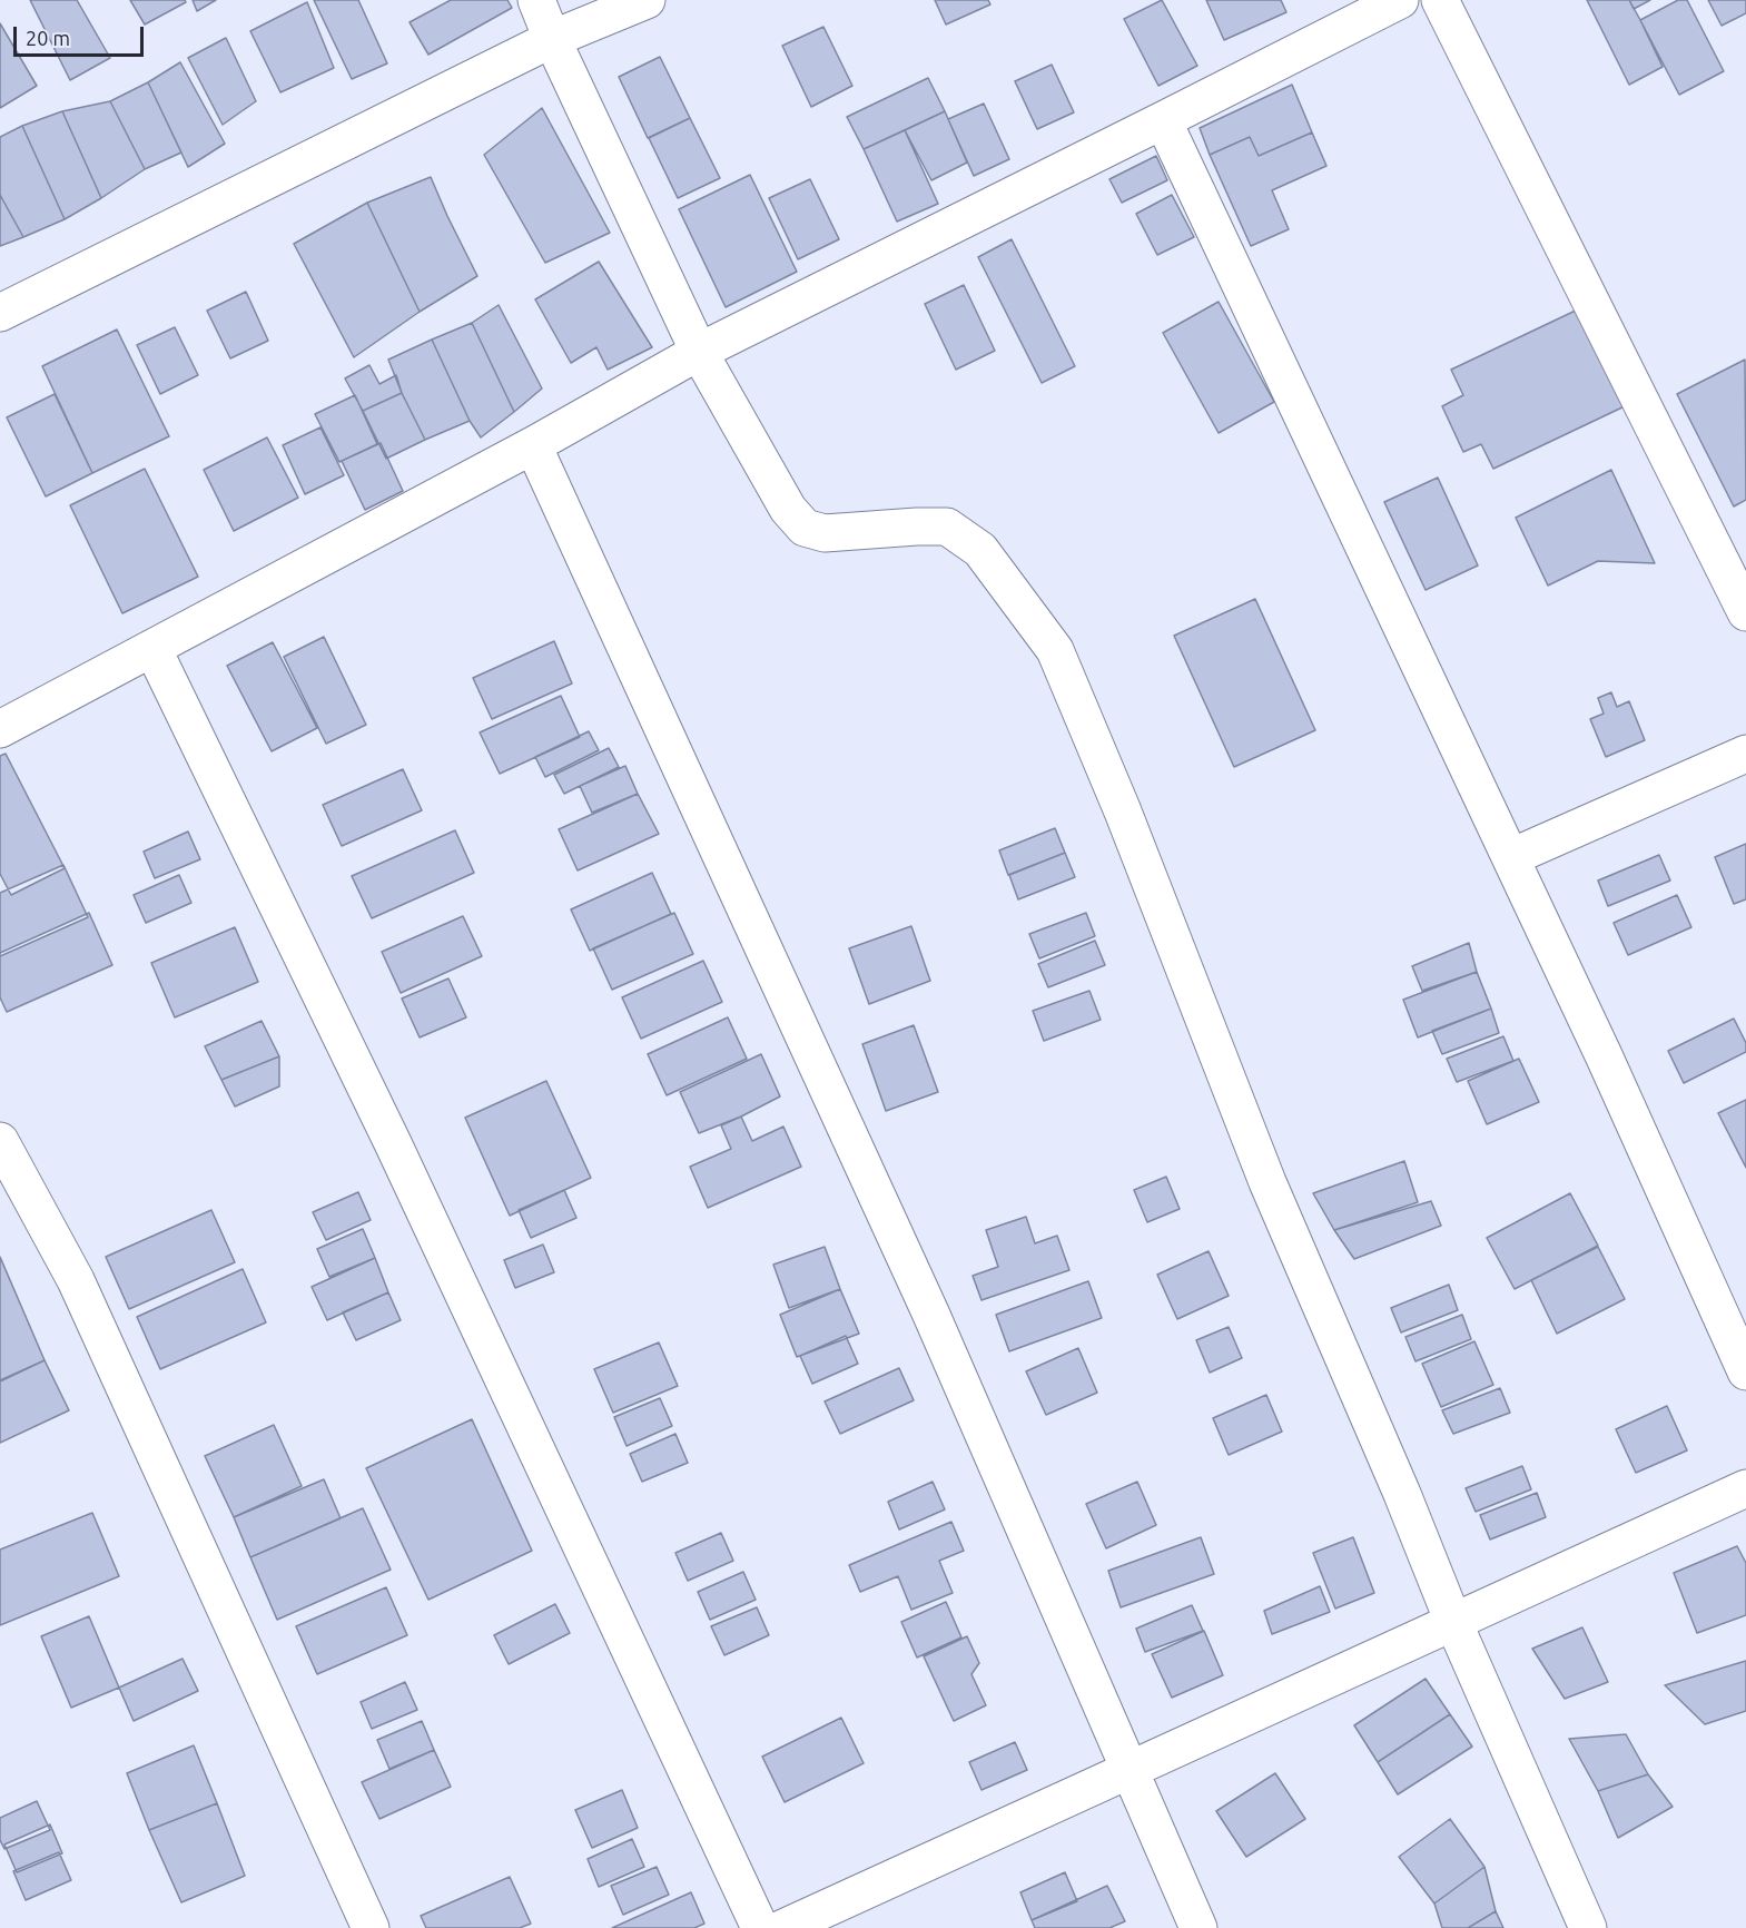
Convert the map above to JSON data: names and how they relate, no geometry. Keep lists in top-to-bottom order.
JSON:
{
  "scale_bar": "20 m"
}
